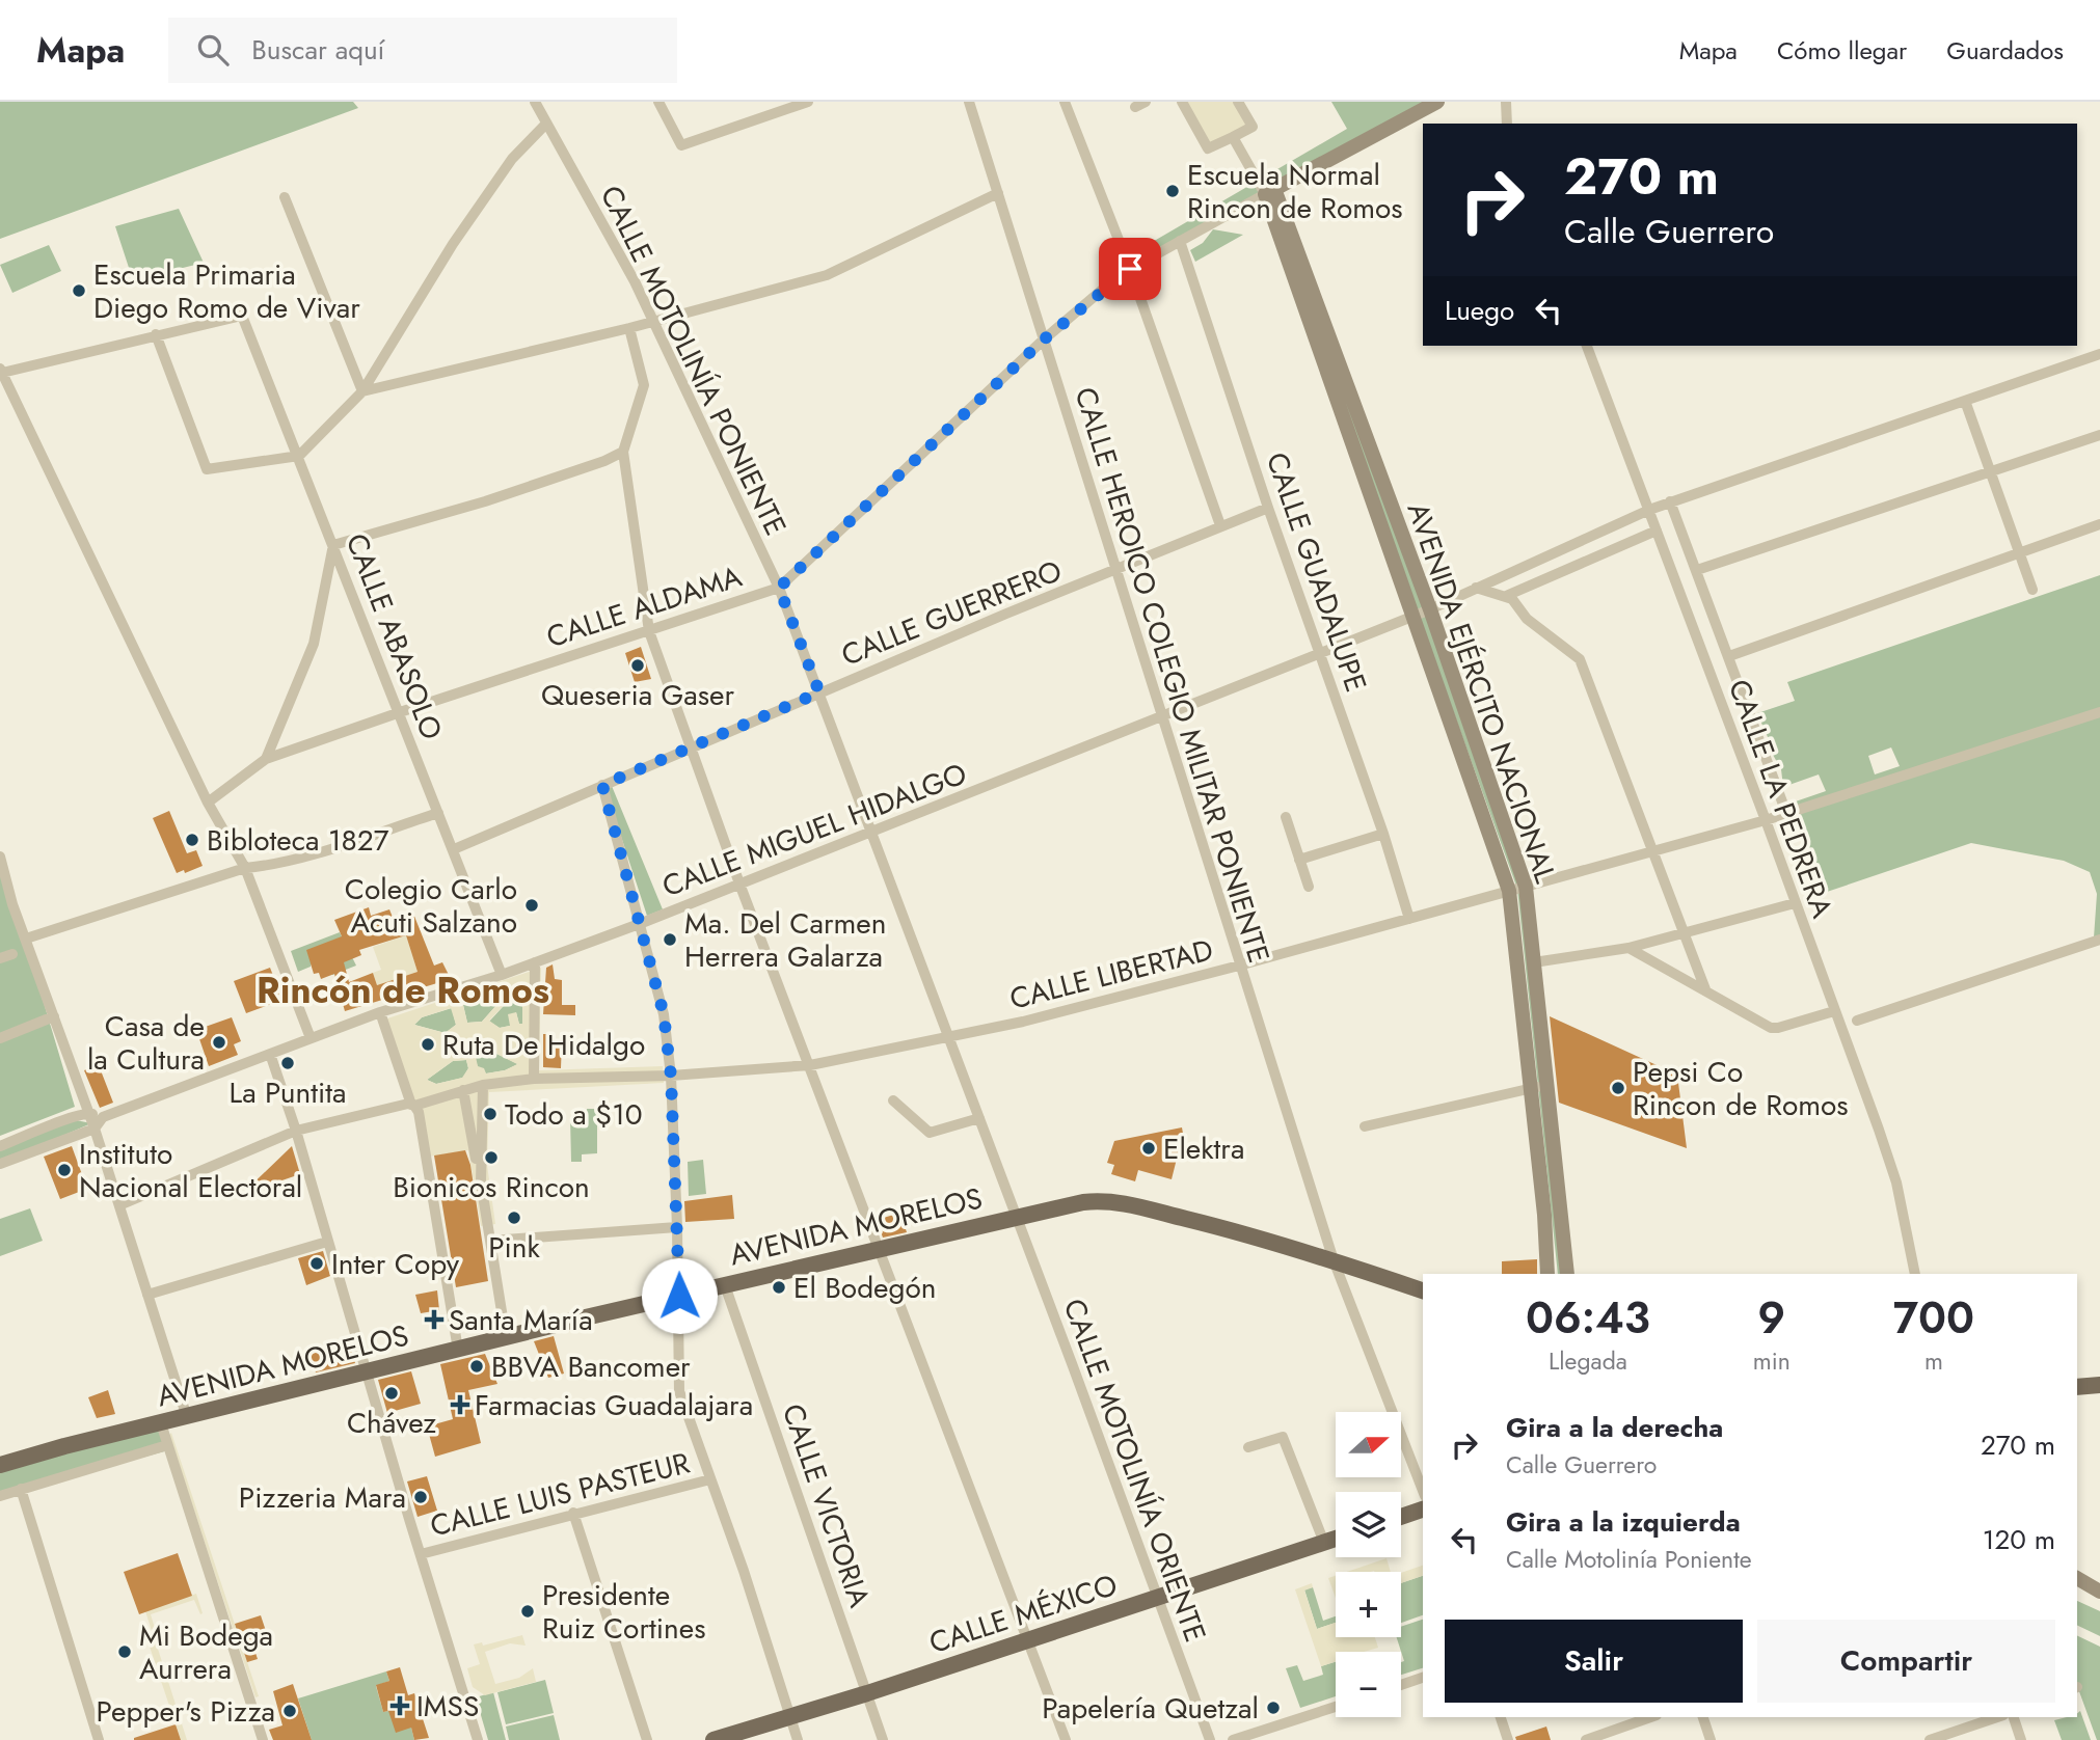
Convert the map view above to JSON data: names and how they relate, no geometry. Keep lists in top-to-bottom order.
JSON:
{
  "streets": {
    "main road": [
      "CALLE ALDAMA",
      "AVENIDA EJÉRCITO NACIONAL",
      "AVENIDA MORELOS",
      "CALLE MÉXICO"
    ],
    "street": [
      "CALLE MOTOLINÍA PONIENTE",
      "CALLE GUADALUPE",
      "CALLE GUERRERO",
      "CALLE ABASOLO",
      "CALLE HEROICO COLEGIO MILITAR PONIENTE",
      "CALLE LA PEDRERA",
      "CALLE MIGUEL HIDALGO",
      "CALLE LIBERTAD",
      "CALLE MOTOLINÍA ORIENTE",
      "CALLE LUIS PASTEUR",
      "CALLE VICTORIA"
    ]
  },
  "crossings": [
    ["CALLE MOTOLINÍA PONIENTE", "CALLE ALDAMA"],
    ["CALLE MOTOLINÍA PONIENTE", "CALLE GUERRERO"],
    ["CALLE MOTOLINÍA PONIENTE", "CALLE MIGUEL HIDALGO"],
    ["CALLE MOTOLINÍA PONIENTE", "CALLE LIBERTAD"],
    ["CALLE MOTOLINÍA PONIENTE", "AVENIDA MORELOS"],
    ["CALLE MOTOLINÍA PONIENTE", "CALLE MOTOLINÍA ORIENTE"],
    ["CALLE GUADALUPE", "CALLE ALDAMA"],
    ["CALLE GUADALUPE", "CALLE GUERRERO"],
    ["CALLE GUADALUPE", "CALLE MIGUEL HIDALGO"],
    ["CALLE GUADALUPE", "CALLE LIBERTAD"],
    ["CALLE ALDAMA", "CALLE ABASOLO"],
    ["CALLE ALDAMA", "CALLE HEROICO COLEGIO MILITAR PONIENTE"],
    ["CALLE ALDAMA", "AVENIDA EJÉRCITO NACIONAL"],
    ["CALLE GUERRERO", "CALLE ABASOLO"],
    ["CALLE GUERRERO", "CALLE HEROICO COLEGIO MILITAR PONIENTE"],
    ["CALLE ABASOLO", "CALLE MIGUEL HIDALGO"],
    ["CALLE HEROICO COLEGIO MILITAR PONIENTE", "CALLE MIGUEL HIDALGO"],
    ["CALLE HEROICO COLEGIO MILITAR PONIENTE", "CALLE LIBERTAD"],
    ["CALLE HEROICO COLEGIO MILITAR PONIENTE", "AVENIDA MORELOS"],
    ["AVENIDA EJÉRCITO NACIONAL", "CALLE MIGUEL HIDALGO"],
    ["AVENIDA EJÉRCITO NACIONAL", "CALLE LIBERTAD"],
    ["CALLE LA PEDRERA", "CALLE LIBERTAD"],
    ["AVENIDA MORELOS", "CALLE MOTOLINÍA ORIENTE"],
    ["AVENIDA MORELOS", "CALLE VICTORIA"],
    ["CALLE MOTOLINÍA ORIENTE", "CALLE MÉXICO"],
    ["CALLE VICTORIA", "CALLE MÉXICO"]
  ],
  "districts": ["Rincón de Romos"],
  "places": {
    "other": [
      "Escuela Normal Rincon de Romos",
      "Escuela Primaria Diego Romo de Vivar",
      "Queseria Gaser",
      "Bibloteca 1827",
      "Colegio Carlo Acuti Salzano",
      "Ma. Del Carmen Herrera Galarza",
      "Casa de la Cultura",
      "Ruta De Hidalgo",
      "La Puntita",
      "Pepsi Co Rincon de Romos",
      "Todo a $10",
      "Elektra",
      "Bionicos Rincon",
      "Instituto Nacional Electoral",
      "Pink",
      "Inter Copy",
      "El Bodegón",
      "BBVA Bancomer",
      "Chávez",
      "Pizzeria Mara",
      "Presidente Ruiz Cortines",
      "Mi Bodega Aurrera",
      "Papelería Quetzal",
      "Pepper's Pizza"
    ],
    "health": ["Santa María", "Farmacias Guadalajara", "IMSS"]
  },
  "north": "right",
  "page": {
    "header": "Mapa",
    "search": "Buscar aquí",
    "nav": ["Mapa", "Cómo llegar", "Guardados"],
    "turn": ["270 m", "Calle Guerrero"],
    "then": "Luego",
    "eta": [
      "06:43",
      "Llegada",
      "9",
      "min",
      "700",
      "m"
    ],
    "list": [
      {
        "name": "Gira a la derecha",
        "note": "Calle Guerrero",
        "value": "270 m"
      },
      {
        "name": "Gira a la izquierda",
        "note": "Calle Motolinía Poniente",
        "value": "120 m"
      }
    ],
    "map_buttons": ["+", "−"],
    "buttons": ["Salir", "Compartir"]
  }
}
